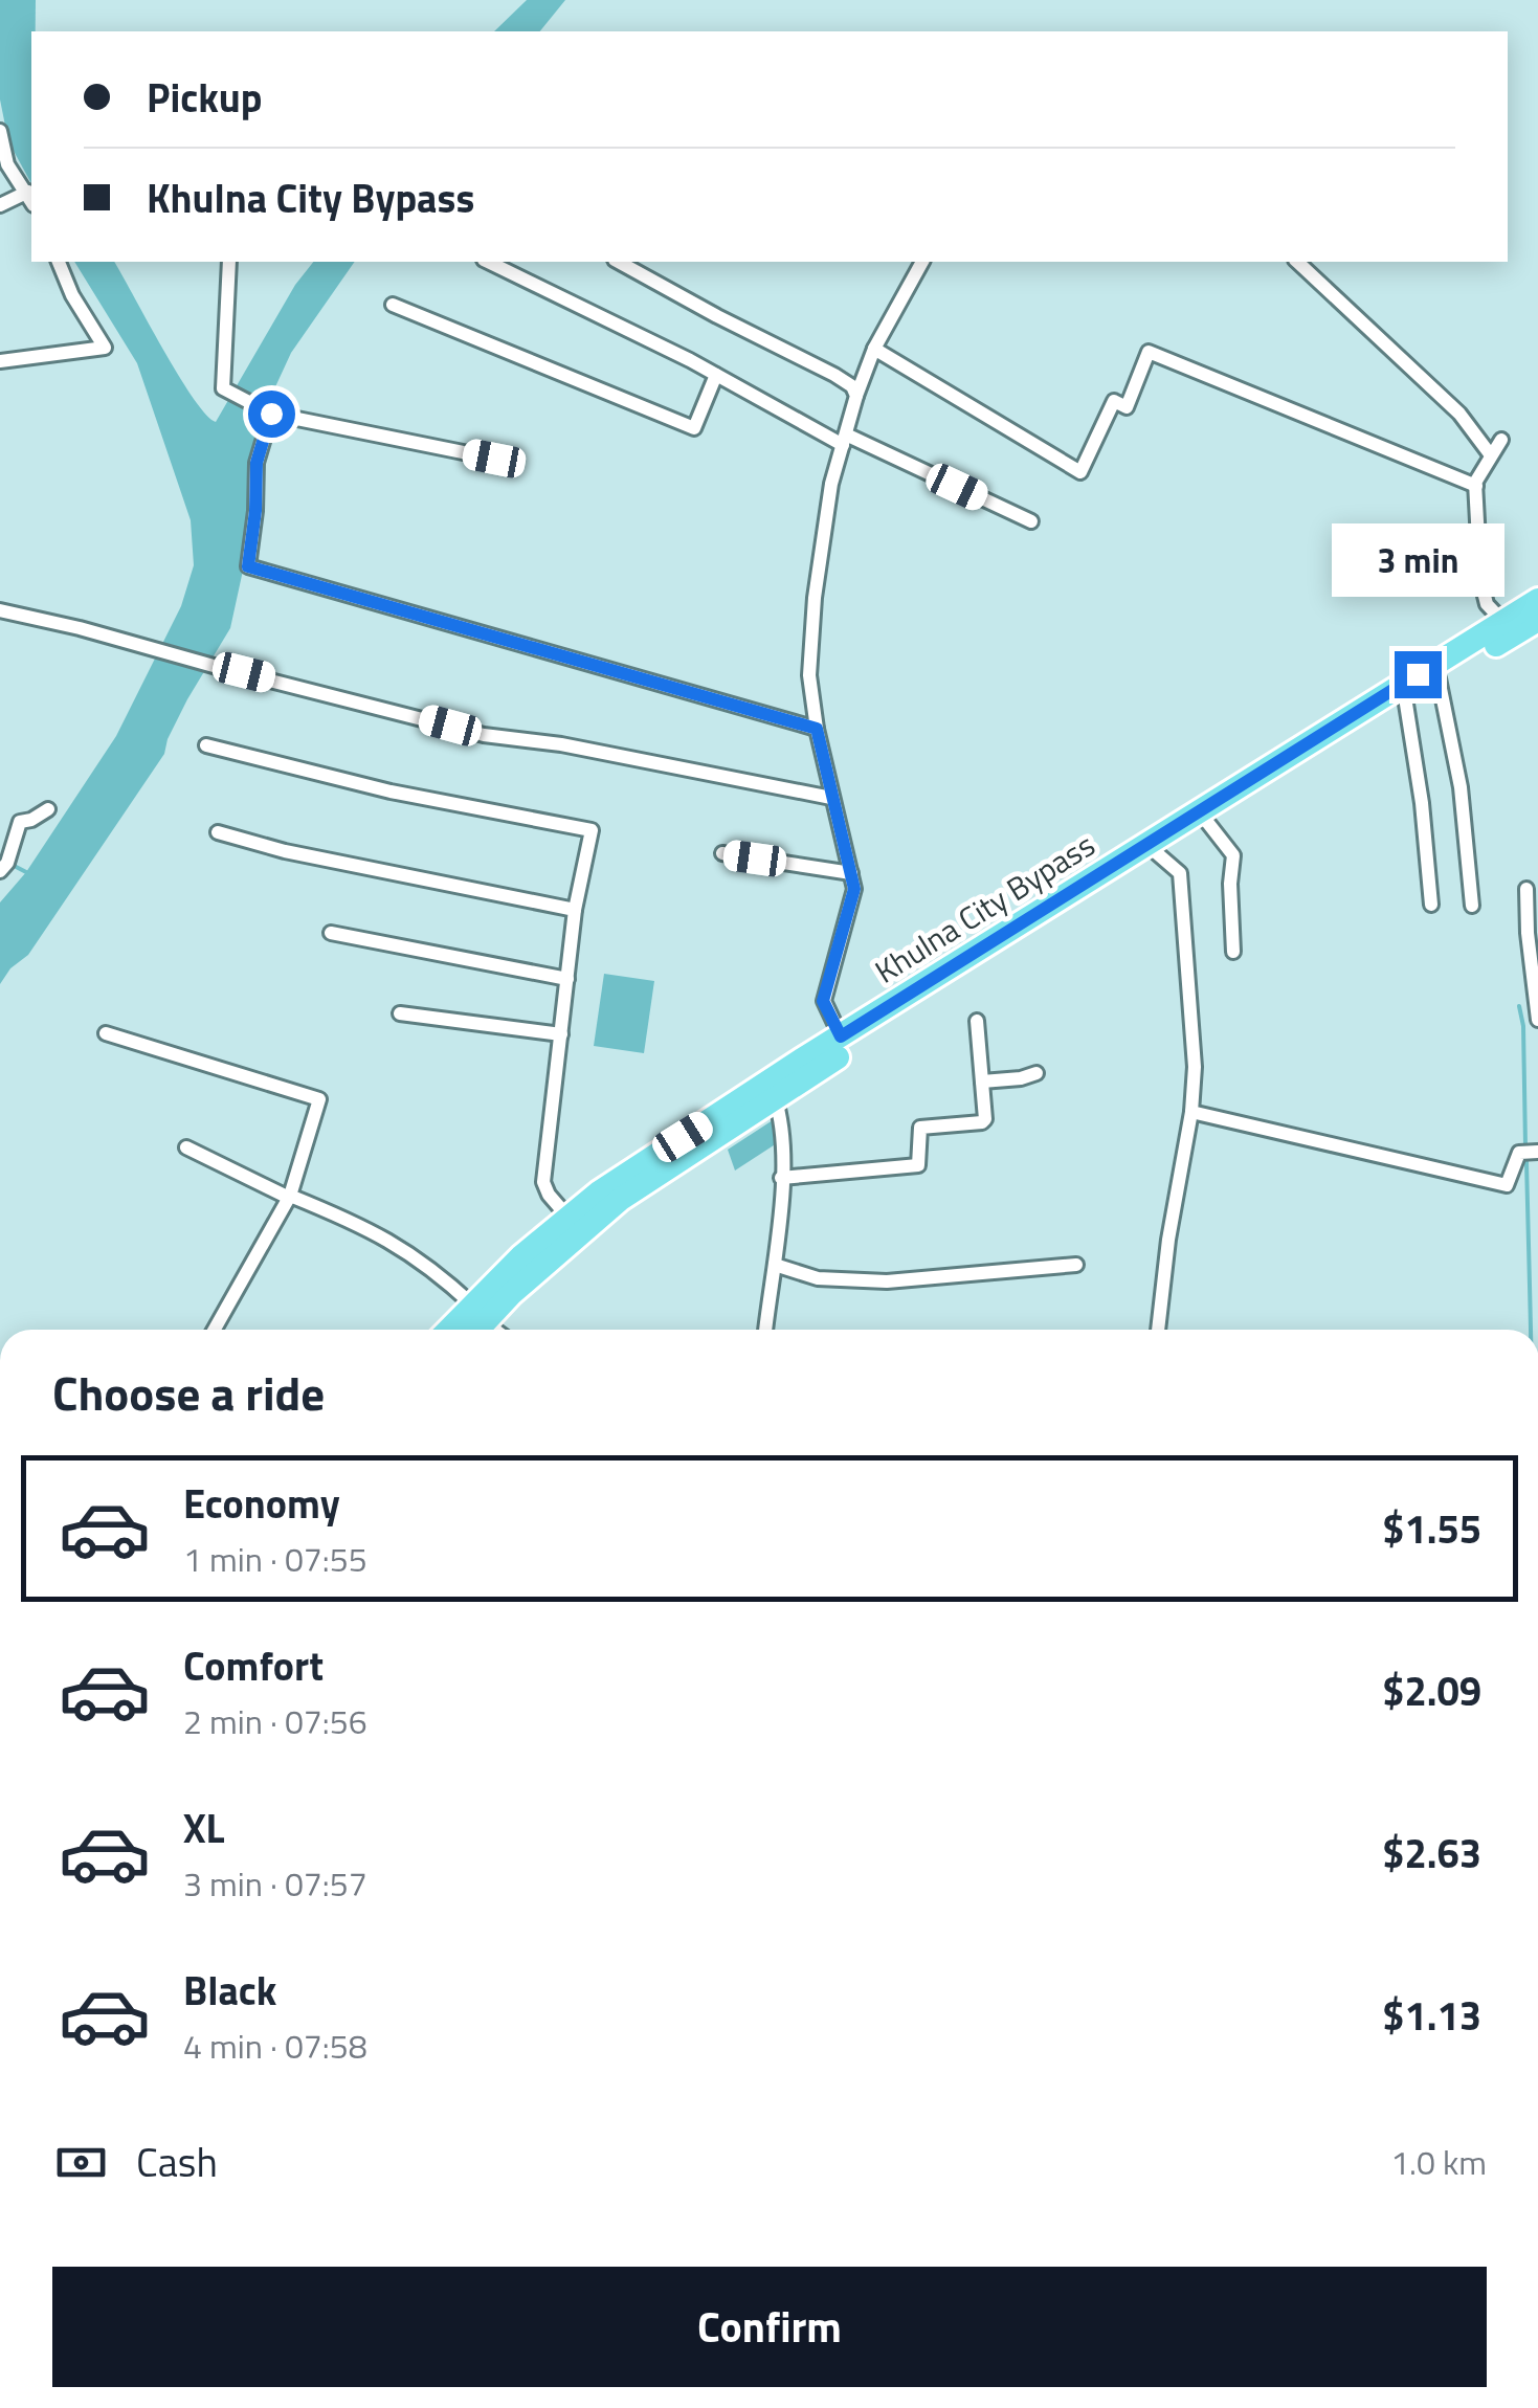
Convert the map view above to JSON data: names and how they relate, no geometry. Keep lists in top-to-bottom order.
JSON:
{
  "streets": {
    "highway": ["Khulna City Bypass"]
  },
  "page": {
    "banner": ["Pickup", "Khulna City Bypass"],
    "bubble": "3 min",
    "heading": "Choose a ride",
    "list": [
      {
        "name": "Economy",
        "note": "1 min · 07:55",
        "value": "$1.55"
      },
      {
        "name": "Comfort",
        "note": "2 min · 07:56",
        "value": "$2.09"
      },
      {
        "name": "XL",
        "note": "3 min · 07:57",
        "value": "$2.63"
      },
      {
        "name": "Black",
        "note": "4 min · 07:58",
        "value": "$1.13"
      }
    ],
    "pay": ["Cash", "1.0 km"],
    "buttons": "Confirm"
  }
}
